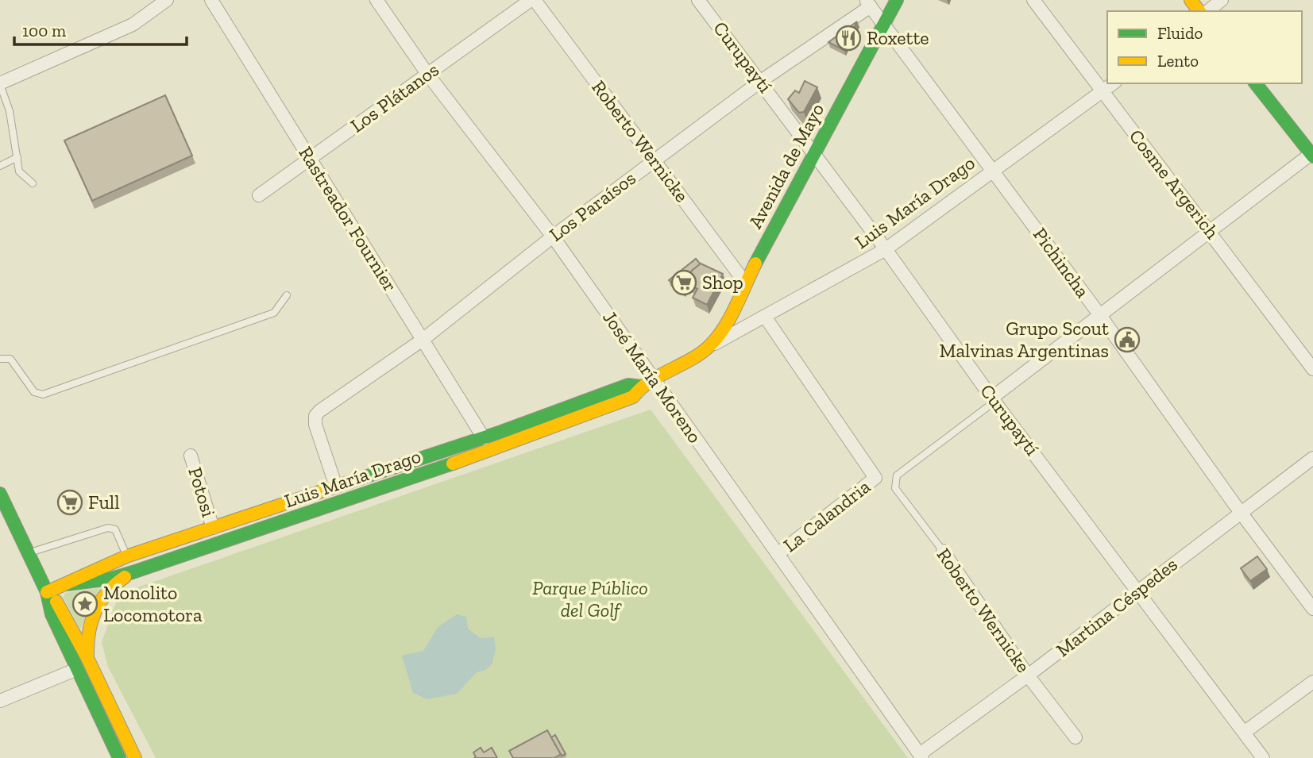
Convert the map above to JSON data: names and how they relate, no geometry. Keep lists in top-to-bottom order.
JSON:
{
  "streets": {
    "main road": ["Avenida de Mayo", "Luis María Drago"],
    "street": [
      "Curupaytí",
      "Los Plátanos",
      "Roberto Wernicke",
      "Cosme Argerich",
      "Los Paraísos",
      "Rastreador Fournier",
      "Pichincha",
      "José María Moreno",
      "Potosi",
      "La Calandria",
      "Martina Céspedes"
    ]
  },
  "crossings": [
    ["Curupaytí", "Avenida de Mayo"],
    ["Curupaytí", "Luis María Drago"],
    ["Curupaytí", "Los Paraísos"],
    ["Curupaytí", "La Calandria"],
    ["Curupaytí", "Martina Céspedes"],
    ["Los Plátanos", "Roberto Wernicke"],
    ["Los Plátanos", "Rastreador Fournier"],
    ["Los Plátanos", "José María Moreno"],
    ["Roberto Wernicke", "Avenida de Mayo"],
    ["Roberto Wernicke", "Los Paraísos"],
    ["Roberto Wernicke", "La Calandria"],
    ["Roberto Wernicke", "Martina Céspedes"],
    ["Avenida de Mayo", "Luis María Drago"],
    ["Avenida de Mayo", "Pichincha"],
    ["Cosme Argerich", "Luis María Drago"],
    ["Cosme Argerich", "La Calandria"],
    ["Luis María Drago", "Los Paraísos"],
    ["Luis María Drago", "Rastreador Fournier"],
    ["Luis María Drago", "Pichincha"],
    ["Luis María Drago", "José María Moreno"],
    ["Luis María Drago", "Potosi"],
    ["Luis María Drago", "La Calandria"],
    ["Los Paraísos", "Rastreador Fournier"],
    ["Los Paraísos", "Pichincha"],
    ["Los Paraísos", "José María Moreno"],
    ["Pichincha", "La Calandria"],
    ["Pichincha", "Martina Céspedes"],
    ["José María Moreno", "La Calandria"],
    ["José María Moreno", "Martina Céspedes"]
  ],
  "parks": ["Parque Público del Golf"],
  "places": {
    "restaurant": ["Roxette"],
    "supermarket": ["Shop", "Full"],
    "public building": ["Grupo Scout Malvinas Argentinas"],
    "place": ["Monolito Locomotora"]
  },
  "legend": ["Fluido", "Lento"],
  "scale_bar": "100 m"
}
